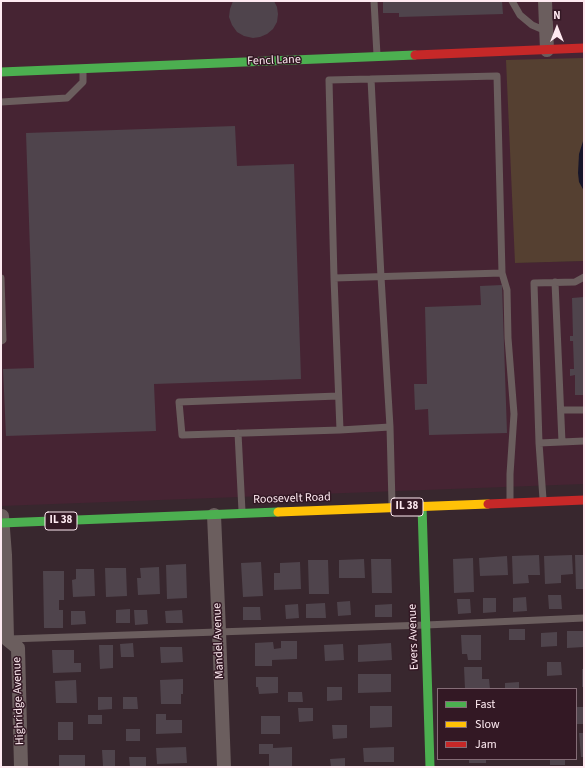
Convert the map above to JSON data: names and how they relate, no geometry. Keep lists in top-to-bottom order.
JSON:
{
  "streets": {
    "street": [
      "Fencl Lane",
      "Roosevelt Road",
      "IL 38",
      "Evers Avenue",
      "Mandel Avenue",
      "Highridge Avenue"
    ]
  },
  "crossings": [
    ["Roosevelt Road", "Evers Avenue"],
    ["Roosevelt Road", "Mandel Avenue"]
  ],
  "legend": ["Fast", "Slow", "Jam"],
  "north": "top"
}
